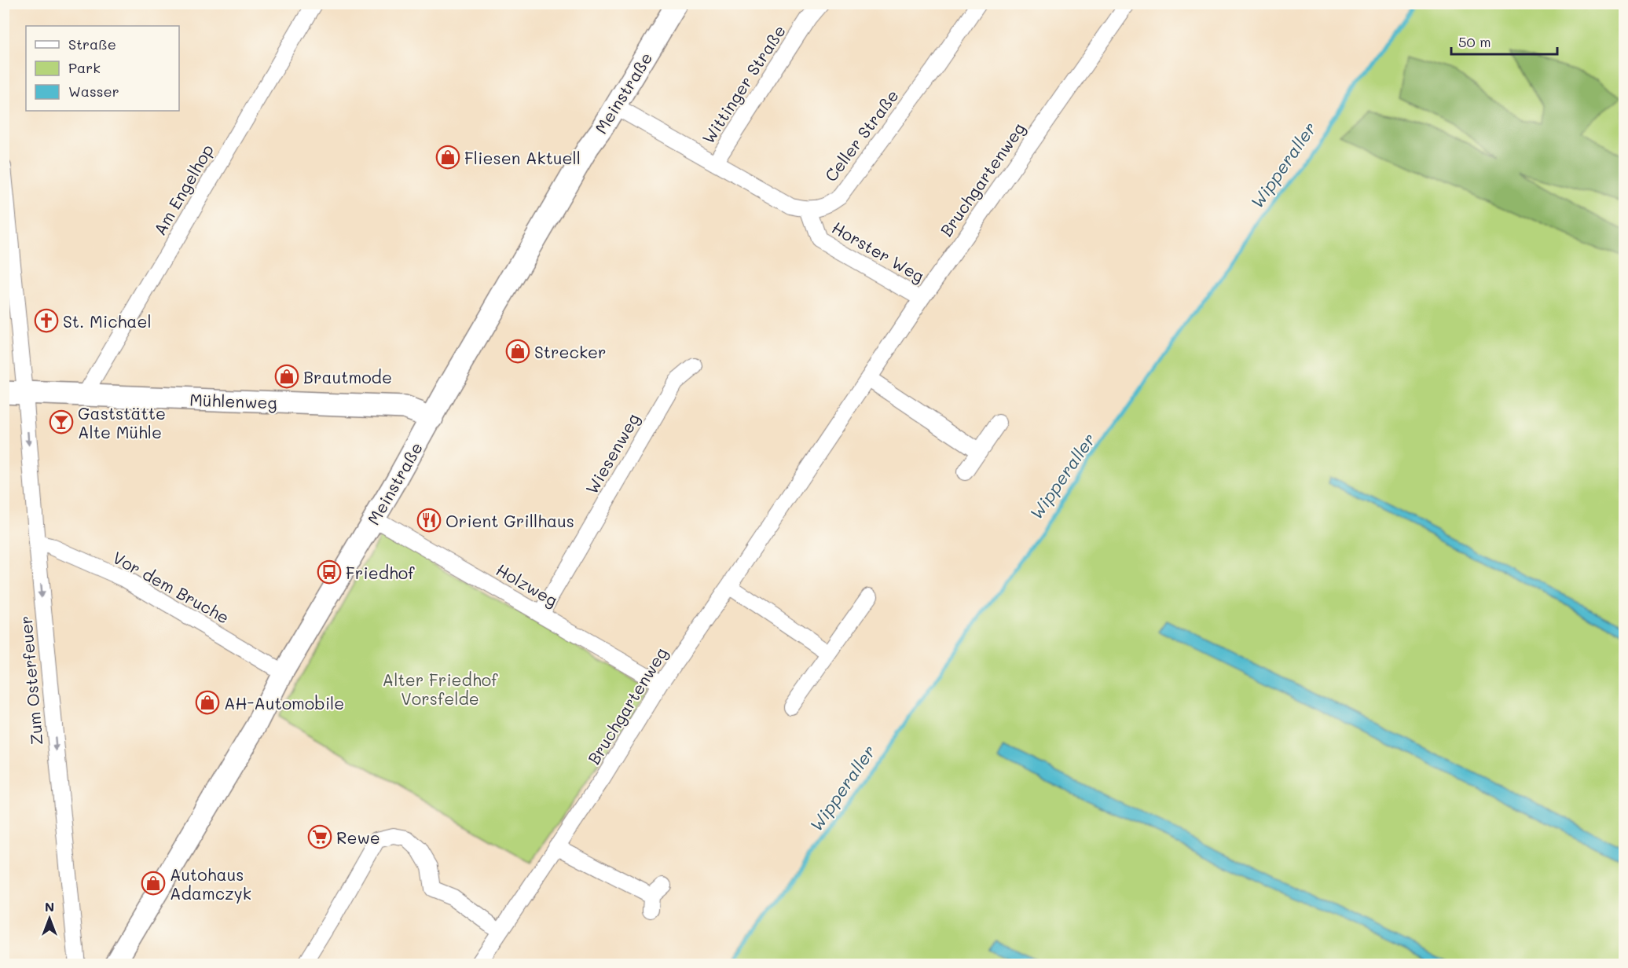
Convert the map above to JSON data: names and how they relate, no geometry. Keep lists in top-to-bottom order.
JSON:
{
  "streets": {
    "street": [
      "Wittinger Straße",
      "Meinstraße",
      "Celler Straße",
      "Bruchgartenweg",
      "Am Engelhop",
      "Horster Weg",
      "Mühlenweg",
      "Wiesenweg",
      "Holzweg",
      "Vor dem Bruche",
      "Zum Osterfeuer"
    ]
  },
  "crossings": [
    ["Wittinger Straße", "Celler Straße"],
    ["Meinstraße", "Celler Straße"],
    ["Meinstraße", "Mühlenweg"],
    ["Meinstraße", "Holzweg"],
    ["Meinstraße", "Vor dem Bruche"],
    ["Celler Straße", "Horster Weg"],
    ["Bruchgartenweg", "Horster Weg"],
    ["Bruchgartenweg", "Holzweg"],
    ["Am Engelhop", "Mühlenweg"],
    ["Mühlenweg", "Zum Osterfeuer"],
    ["Wiesenweg", "Holzweg"],
    ["Vor dem Bruche", "Zum Osterfeuer"]
  ],
  "one_way": ["Zum Osterfeuer"],
  "water": ["Wipperaller"],
  "parks": ["Alter Friedhof Vorsfelde"],
  "places": {
    "shop": [
      "Fliesen Aktuell",
      "Strecker",
      "Brautmode",
      "AH-Automobile",
      "Autohaus Adamczyk"
    ],
    "church": ["St. Michael"],
    "bar": ["Gaststätte Alte Mühle"],
    "restaurant": ["Orient Grillhaus"],
    "bus stop": ["Friedhof"],
    "supermarket": ["Rewe"]
  },
  "legend": ["Straße", "Park", "Wasser"],
  "scale_bar": "50 m",
  "north": "top"
}
